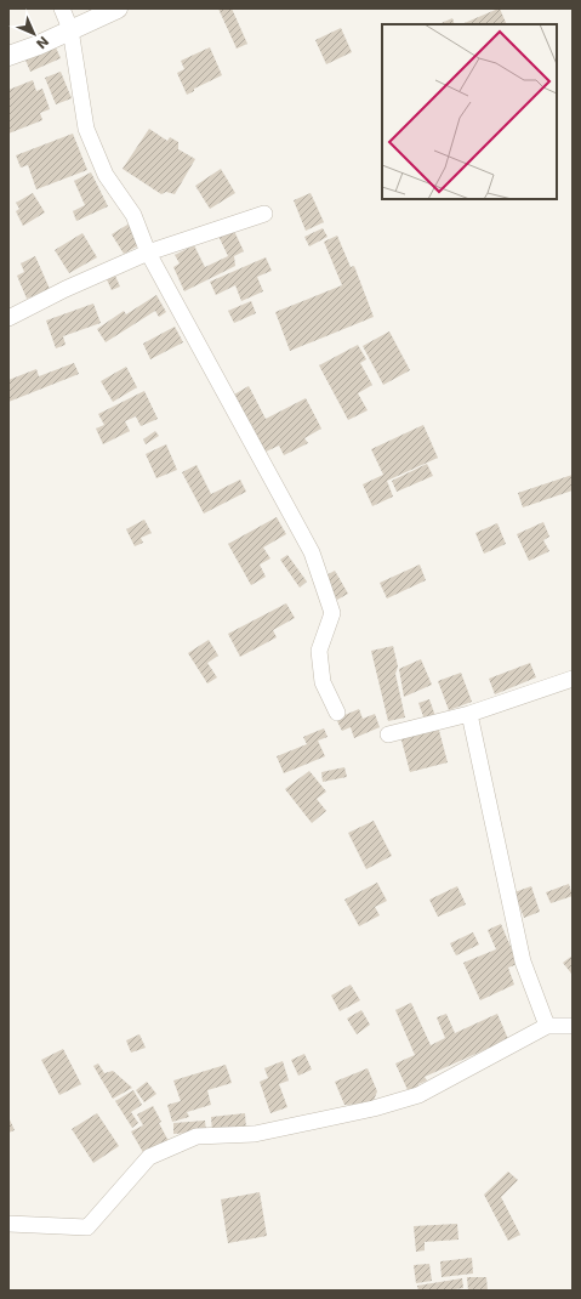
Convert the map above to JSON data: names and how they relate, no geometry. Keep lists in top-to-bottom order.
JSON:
{
  "north": "bottom right"
}
